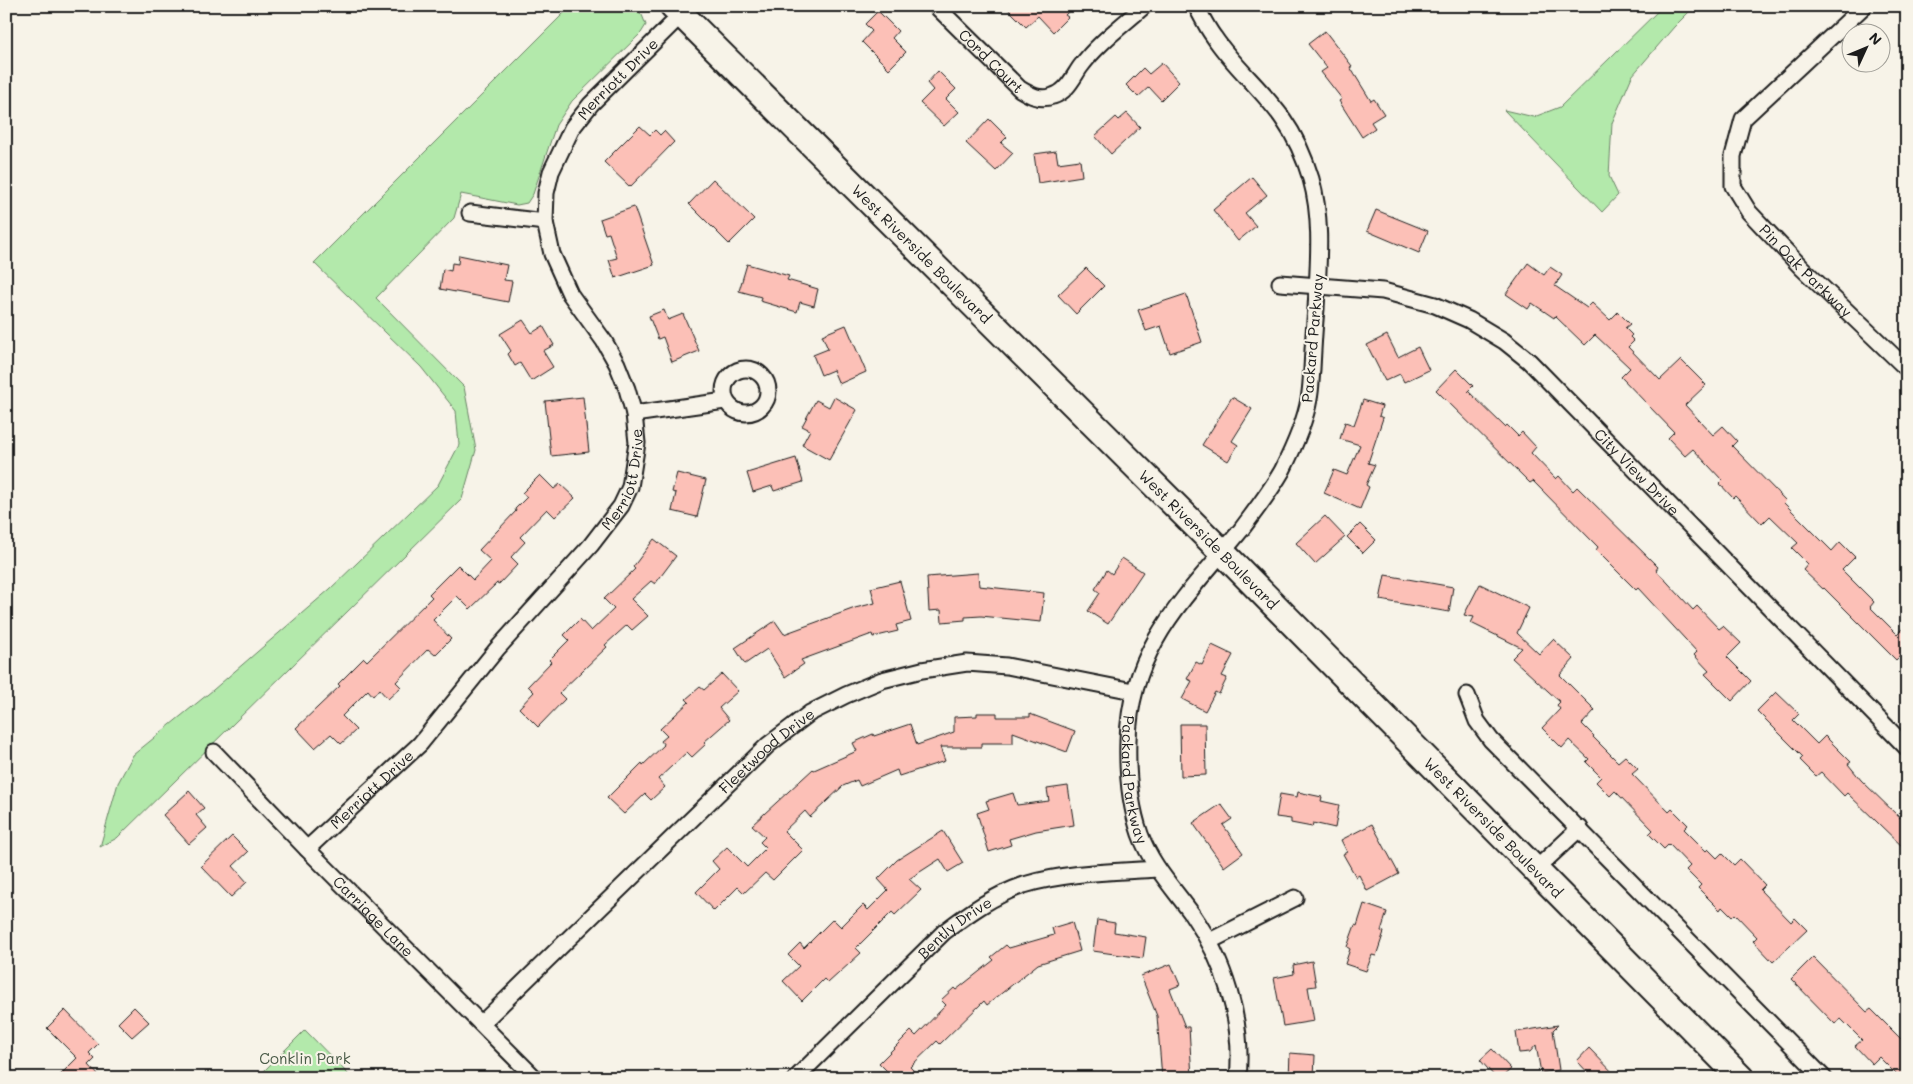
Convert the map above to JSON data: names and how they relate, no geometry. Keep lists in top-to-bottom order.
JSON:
{
  "streets": {
    "main road": ["West Riverside Boulevard"],
    "street": [
      "Cord Court",
      "Merriott Drive",
      "Pin Oak Parkway",
      "Packard Parkway",
      "City View Drive",
      "Fleetwood Drive",
      "Carriage Lane",
      "Bently Drive"
    ]
  },
  "crossings": [
    ["Merriott Drive", "West Riverside Boulevard"],
    ["Merriott Drive", "Carriage Lane"],
    ["West Riverside Boulevard", "Packard Parkway"],
    ["Packard Parkway", "City View Drive"],
    ["Packard Parkway", "Fleetwood Drive"],
    ["Packard Parkway", "Bently Drive"],
    ["Fleetwood Drive", "Carriage Lane"]
  ],
  "parks": ["Conklin Park"],
  "north": "top right"
}
